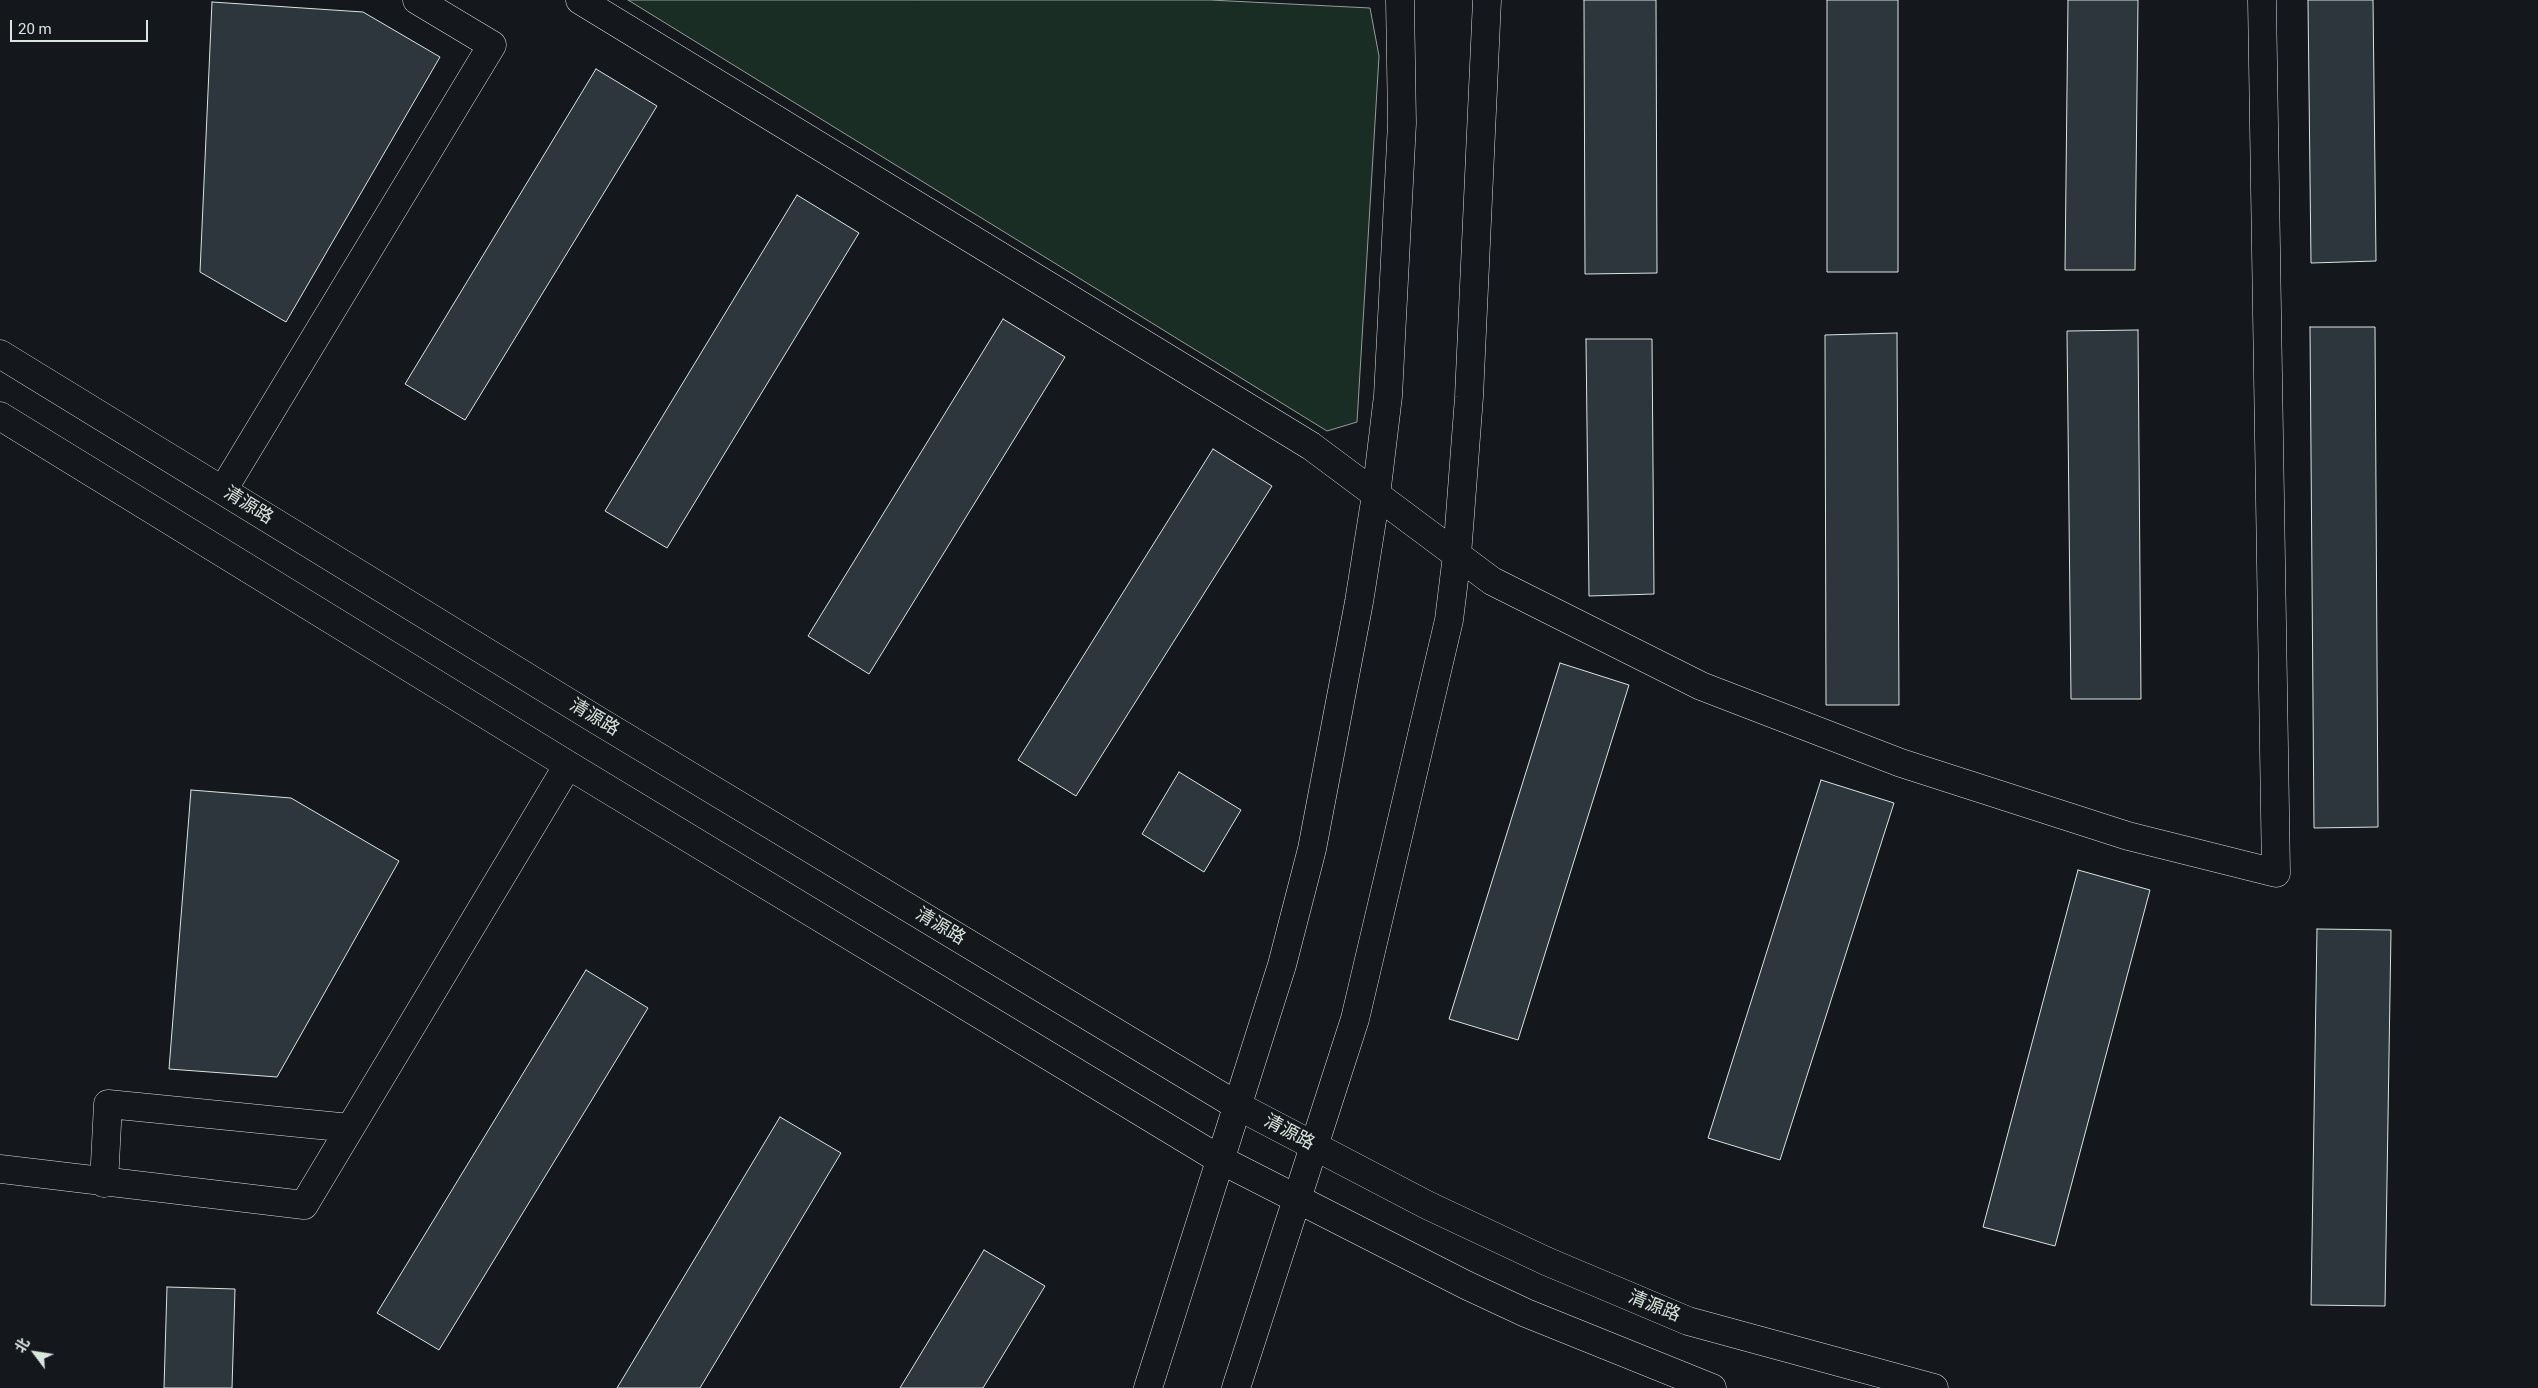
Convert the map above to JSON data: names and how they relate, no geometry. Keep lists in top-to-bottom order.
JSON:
{
  "streets": {
    "street": ["清源路"]
  },
  "scale_bar": "20 m",
  "north": "top left"
}
